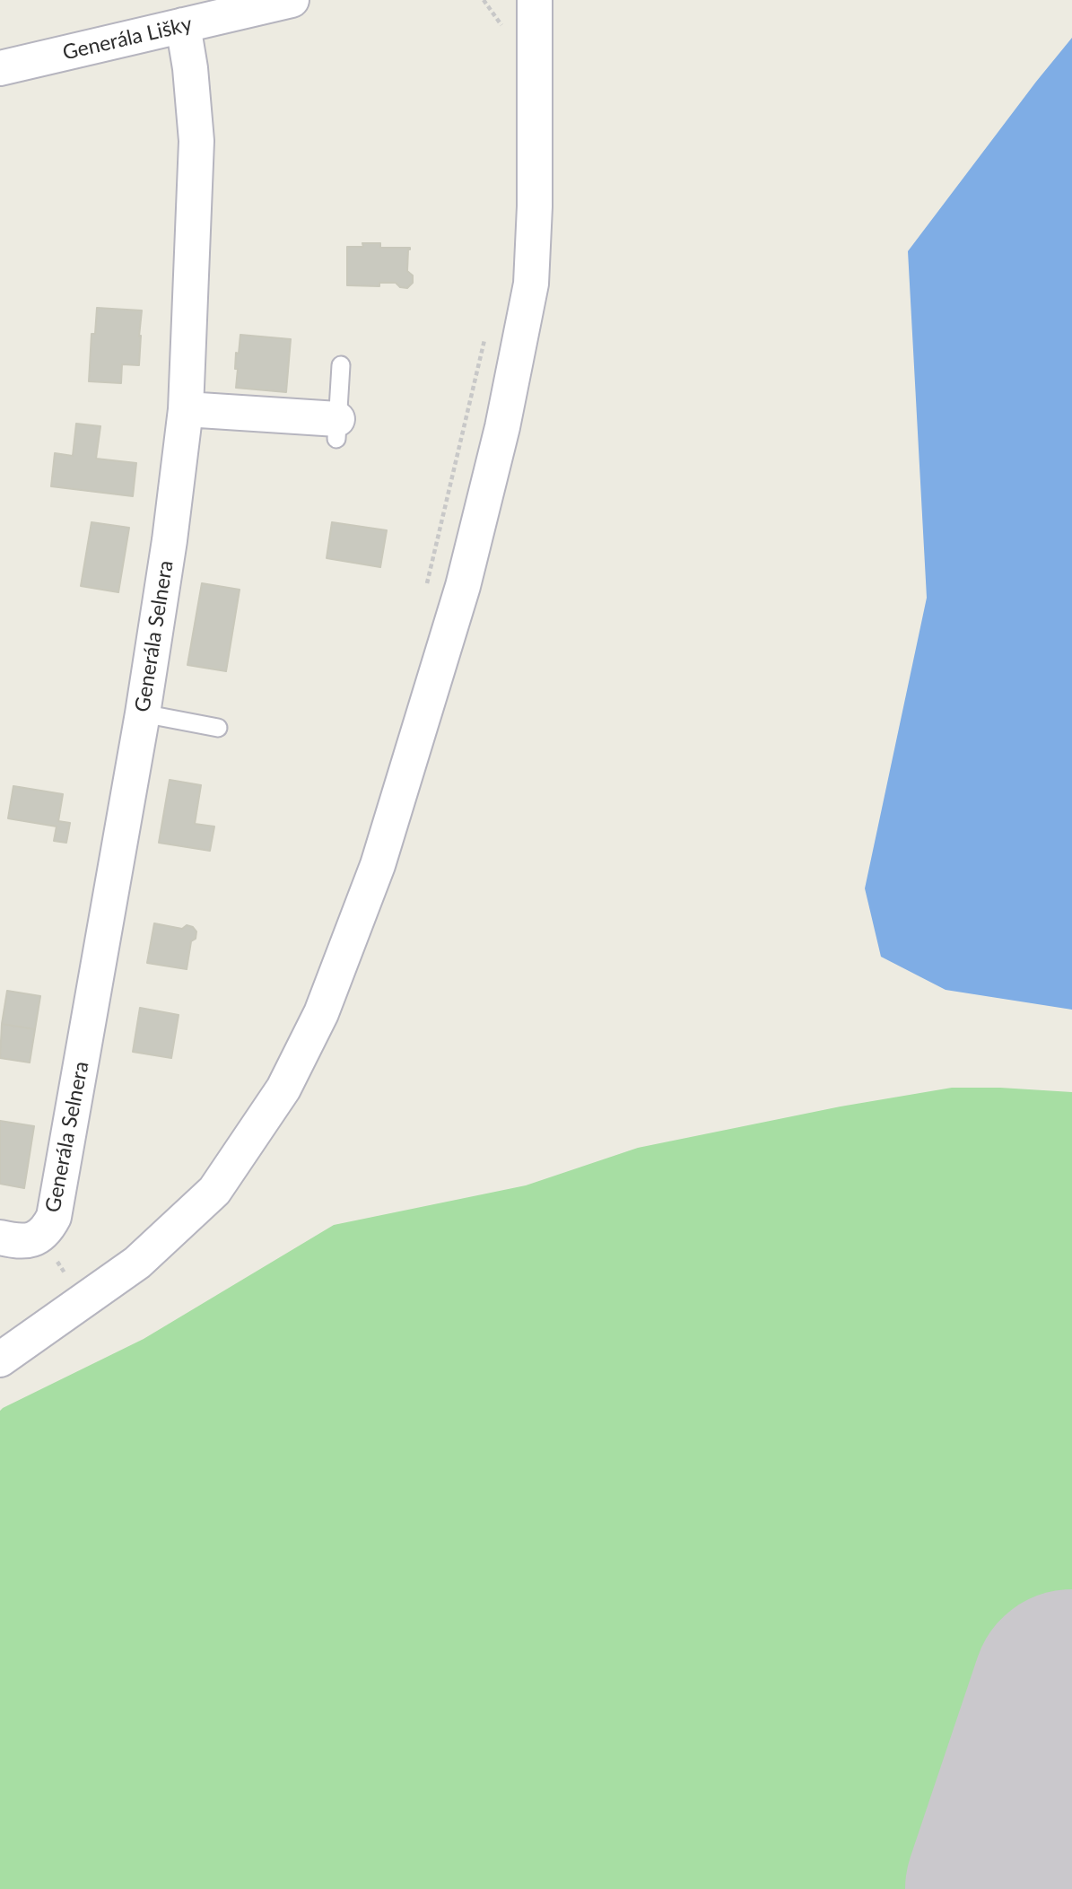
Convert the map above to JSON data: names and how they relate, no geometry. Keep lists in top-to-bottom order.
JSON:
{
  "streets": {
    "street": ["Generála Lišky", "Generála Selnera"]
  },
  "crossings": [
    ["Generála Lišky", "Generála Selnera"]
  ]
}
